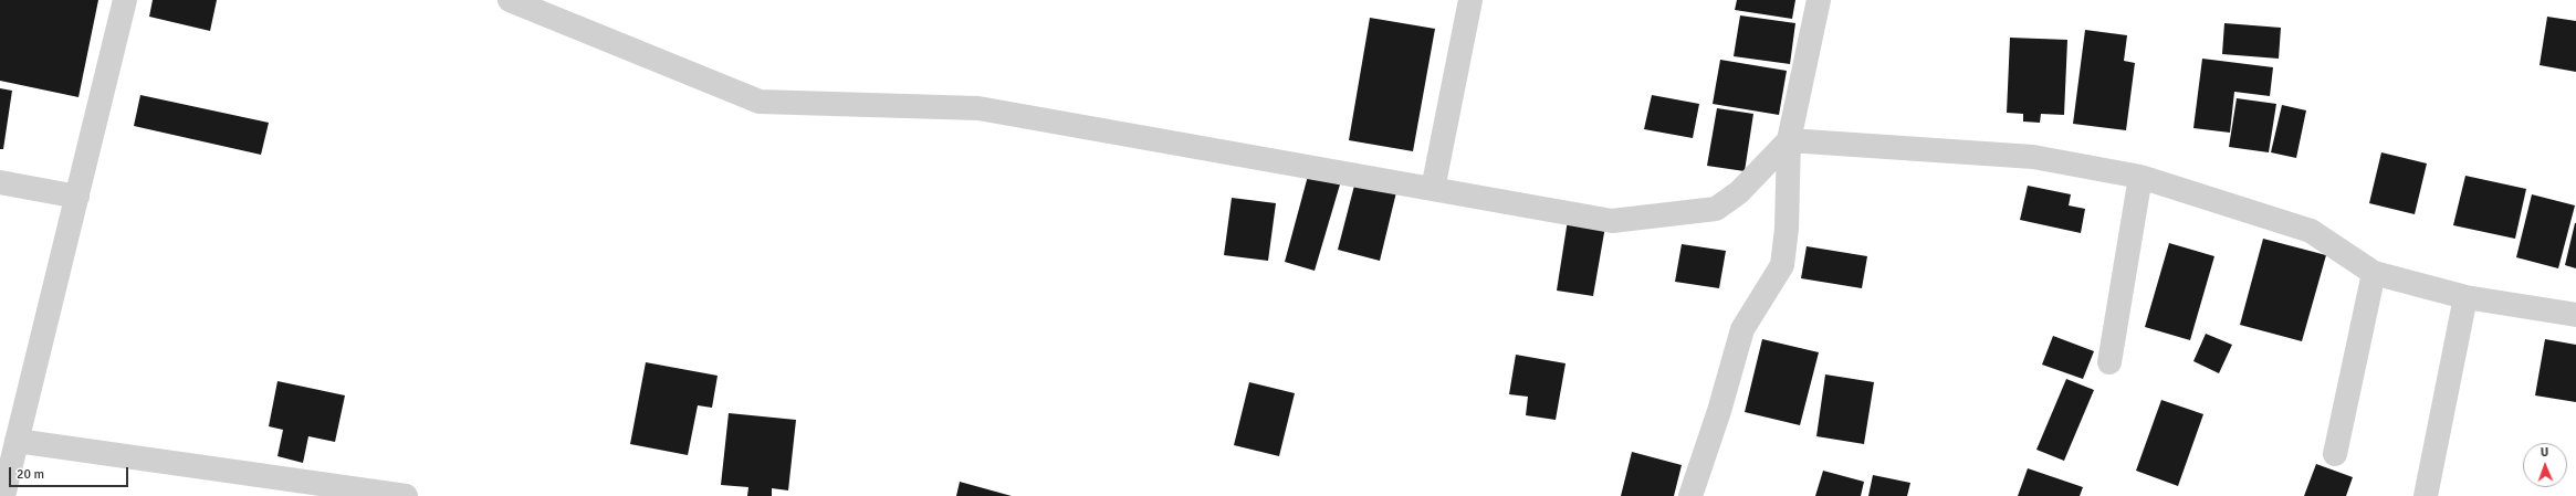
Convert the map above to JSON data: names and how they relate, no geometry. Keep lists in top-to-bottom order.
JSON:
{
  "scale_bar": "20 m",
  "north": "top"
}
